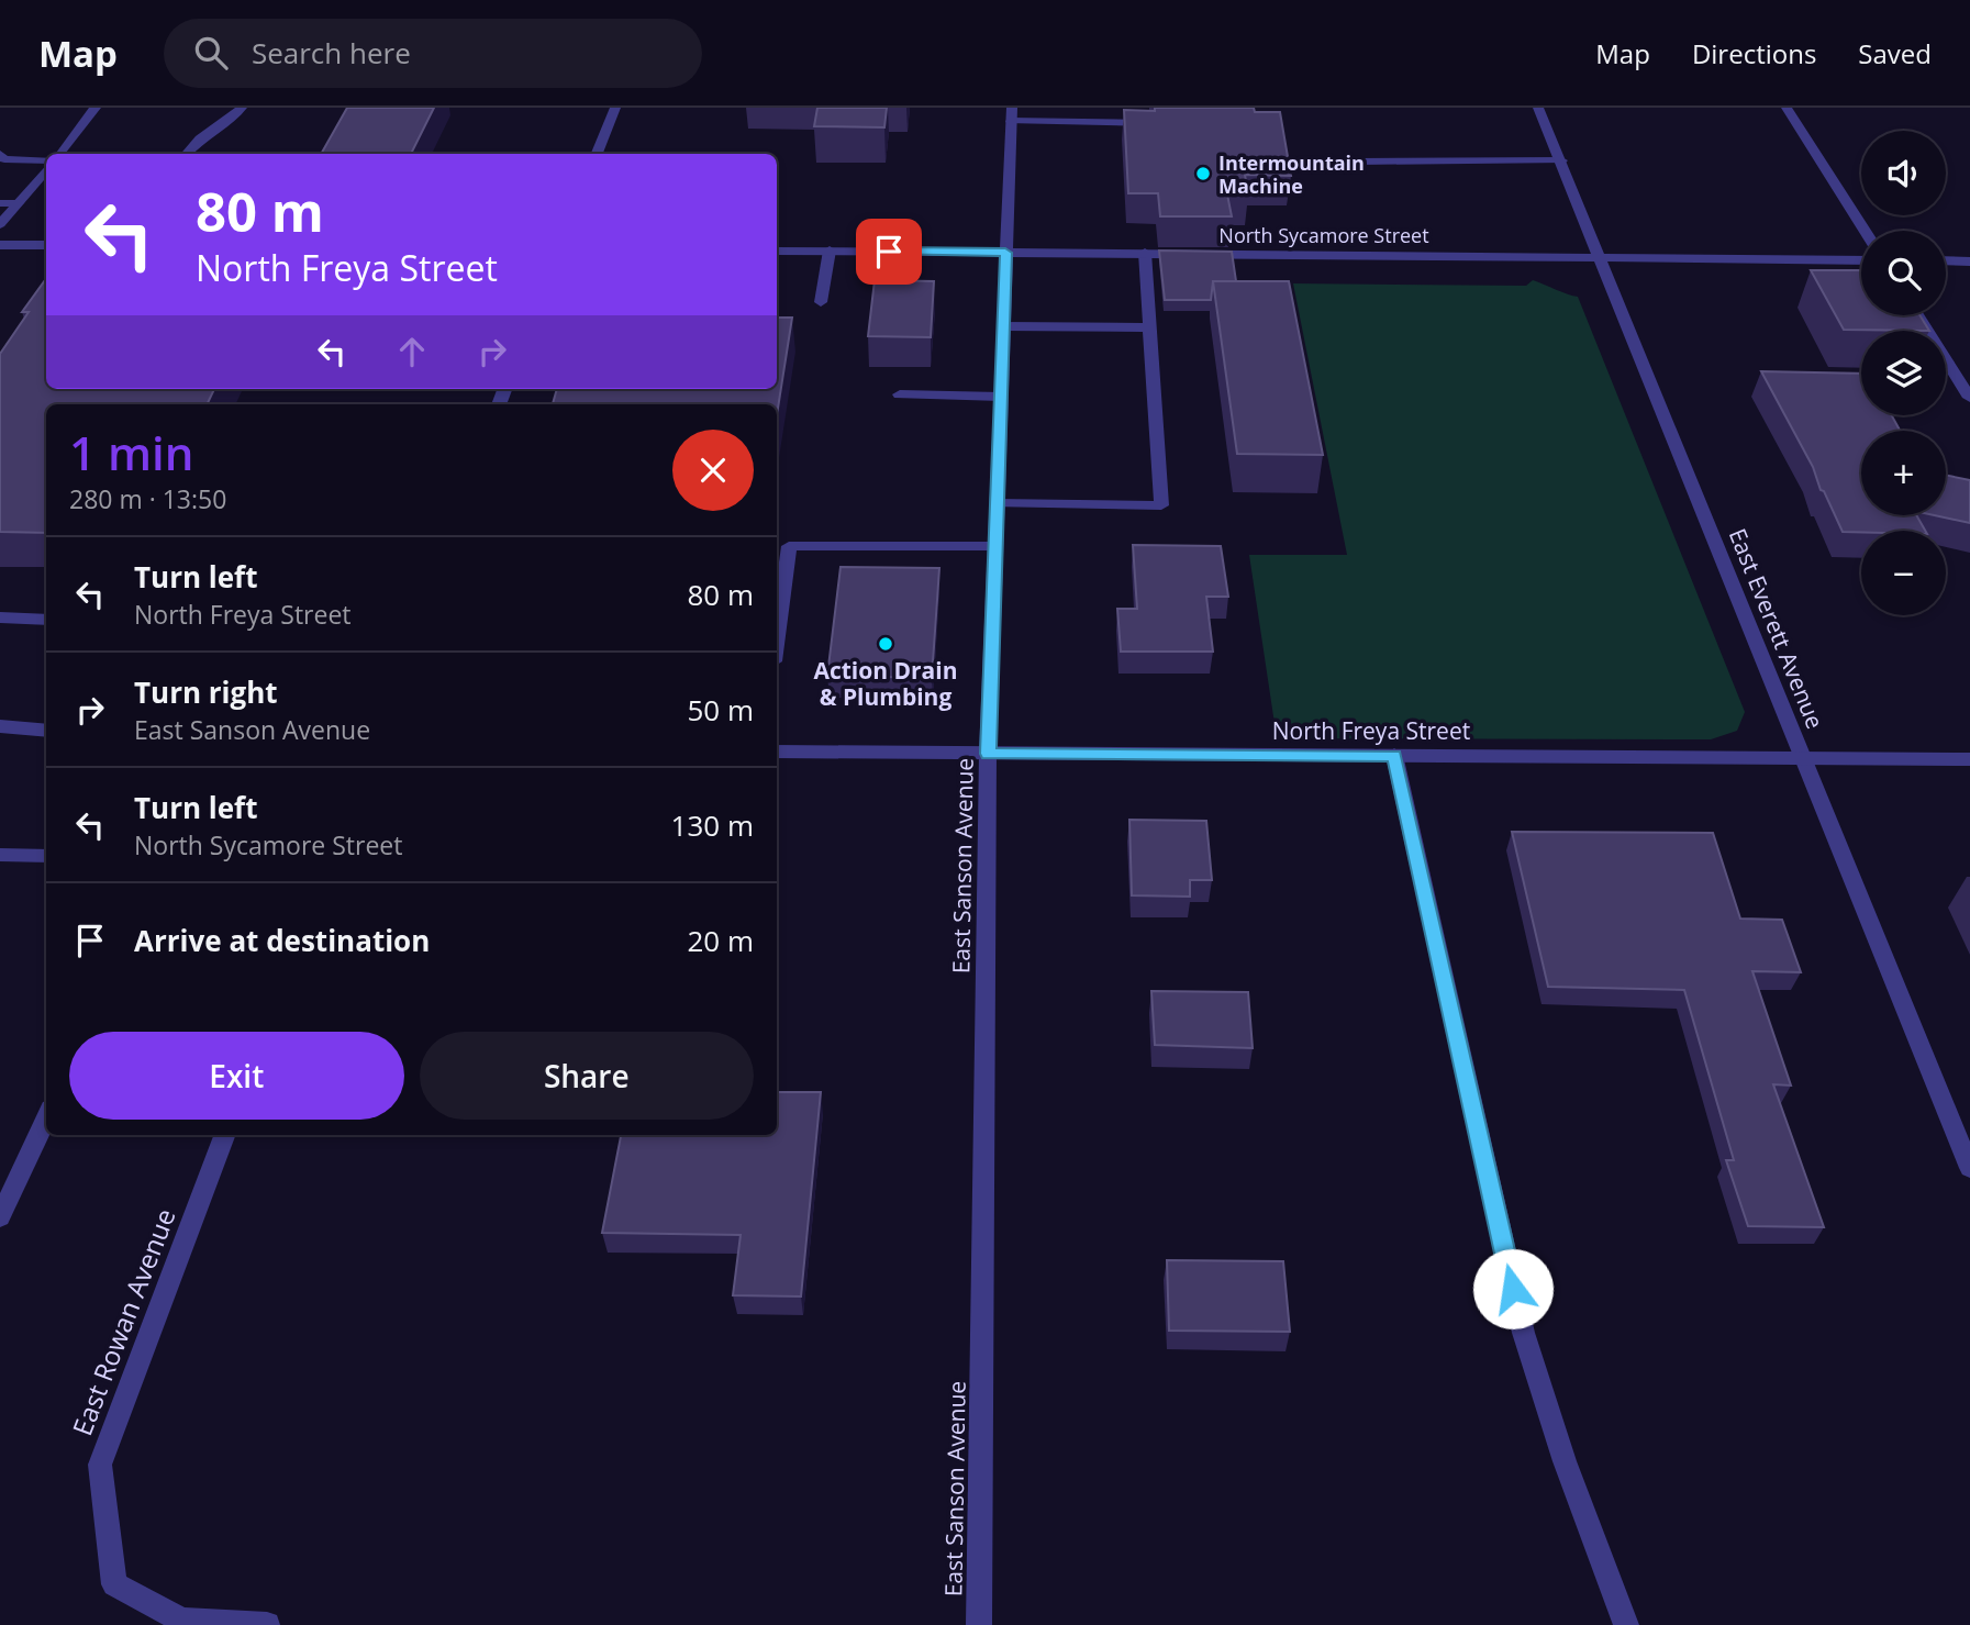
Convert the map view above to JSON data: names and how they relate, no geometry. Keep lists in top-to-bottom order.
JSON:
{
  "streets": {
    "street": [
      "North Sycamore Street",
      "East Everett Avenue",
      "North Freya Street",
      "East Sanson Avenue",
      "East Rowan Avenue"
    ]
  },
  "crossings": [
    ["North Sycamore Street", "East Everett Avenue"],
    ["North Sycamore Street", "East Sanson Avenue"],
    ["East Everett Avenue", "North Freya Street"],
    ["North Freya Street", "East Sanson Avenue"]
  ],
  "places": ["Intermountain Machine", "Action Drain & Plumbing"],
  "page": {
    "header": "Map",
    "search": "Search here",
    "nav": ["Map", "Directions", "Saved"],
    "map_buttons": ["+", "−"],
    "turn": ["80 m", "North Freya Street"],
    "heading": ["1 min", "280 m · 13:50"],
    "list": [
      {
        "name": "Turn left",
        "note": "North Freya Street",
        "value": "80 m"
      },
      {
        "name": "Turn right",
        "note": "East Sanson Avenue",
        "value": "50 m"
      },
      {
        "name": "Turn left",
        "note": "North Sycamore Street",
        "value": "130 m"
      },
      {
        "name": "Arrive at destination",
        "value": "20 m"
      }
    ],
    "buttons": ["Exit", "Share"]
  }
}
